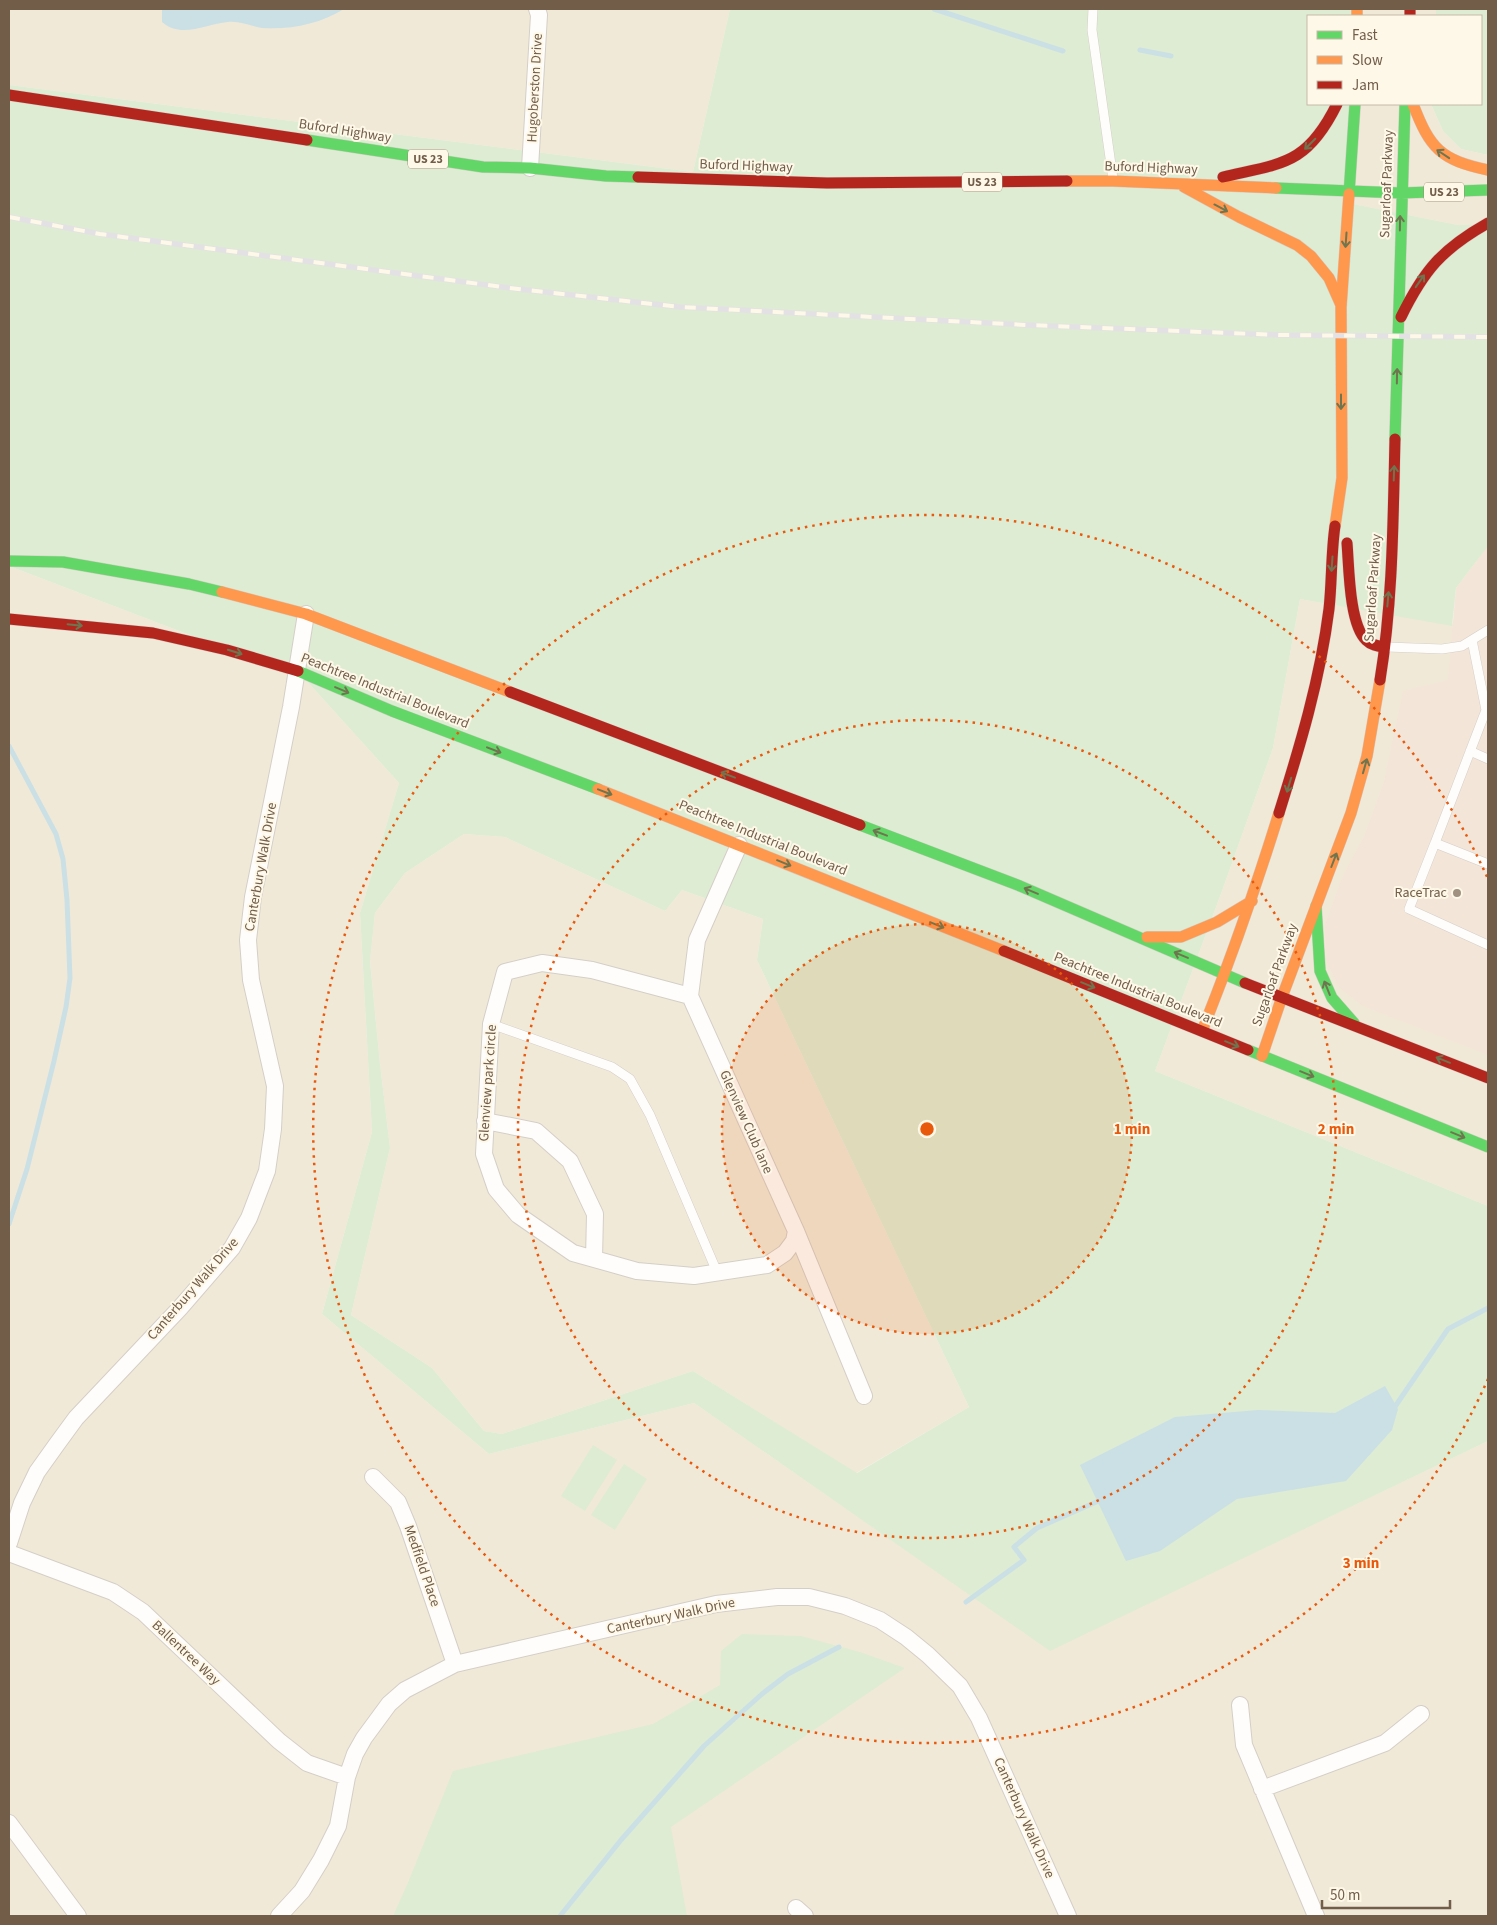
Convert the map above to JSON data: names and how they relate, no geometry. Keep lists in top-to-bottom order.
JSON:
{
  "streets": {
    "main road": [
      "Buford Highway",
      "US 23",
      "Sugarloaf Parkway",
      "Peachtree Industrial Boulevard"
    ],
    "street": [
      "Hugoberston Drive",
      "Canterbury Walk Drive",
      "Glenview park circle",
      "Glenview Club lane",
      "Medfield Place",
      "Ballentree Way"
    ]
  },
  "crossings": [
    ["Hugoberston Drive", "Buford Highway"],
    ["Buford Highway", "Sugarloaf Parkway"],
    ["Sugarloaf Parkway", "Peachtree Industrial Boulevard"],
    ["Peachtree Industrial Boulevard", "Canterbury Walk Drive"],
    ["Canterbury Walk Drive", "Medfield Place"],
    ["Canterbury Walk Drive", "Ballentree Way"],
    ["Glenview park circle", "Glenview Club lane"]
  ],
  "places": ["RaceTrac"],
  "legend": ["Fast", "Slow", "Jam"],
  "scale_bar": "50 m",
  "rings": ["1 min", "2 min", "3 min"]
}
